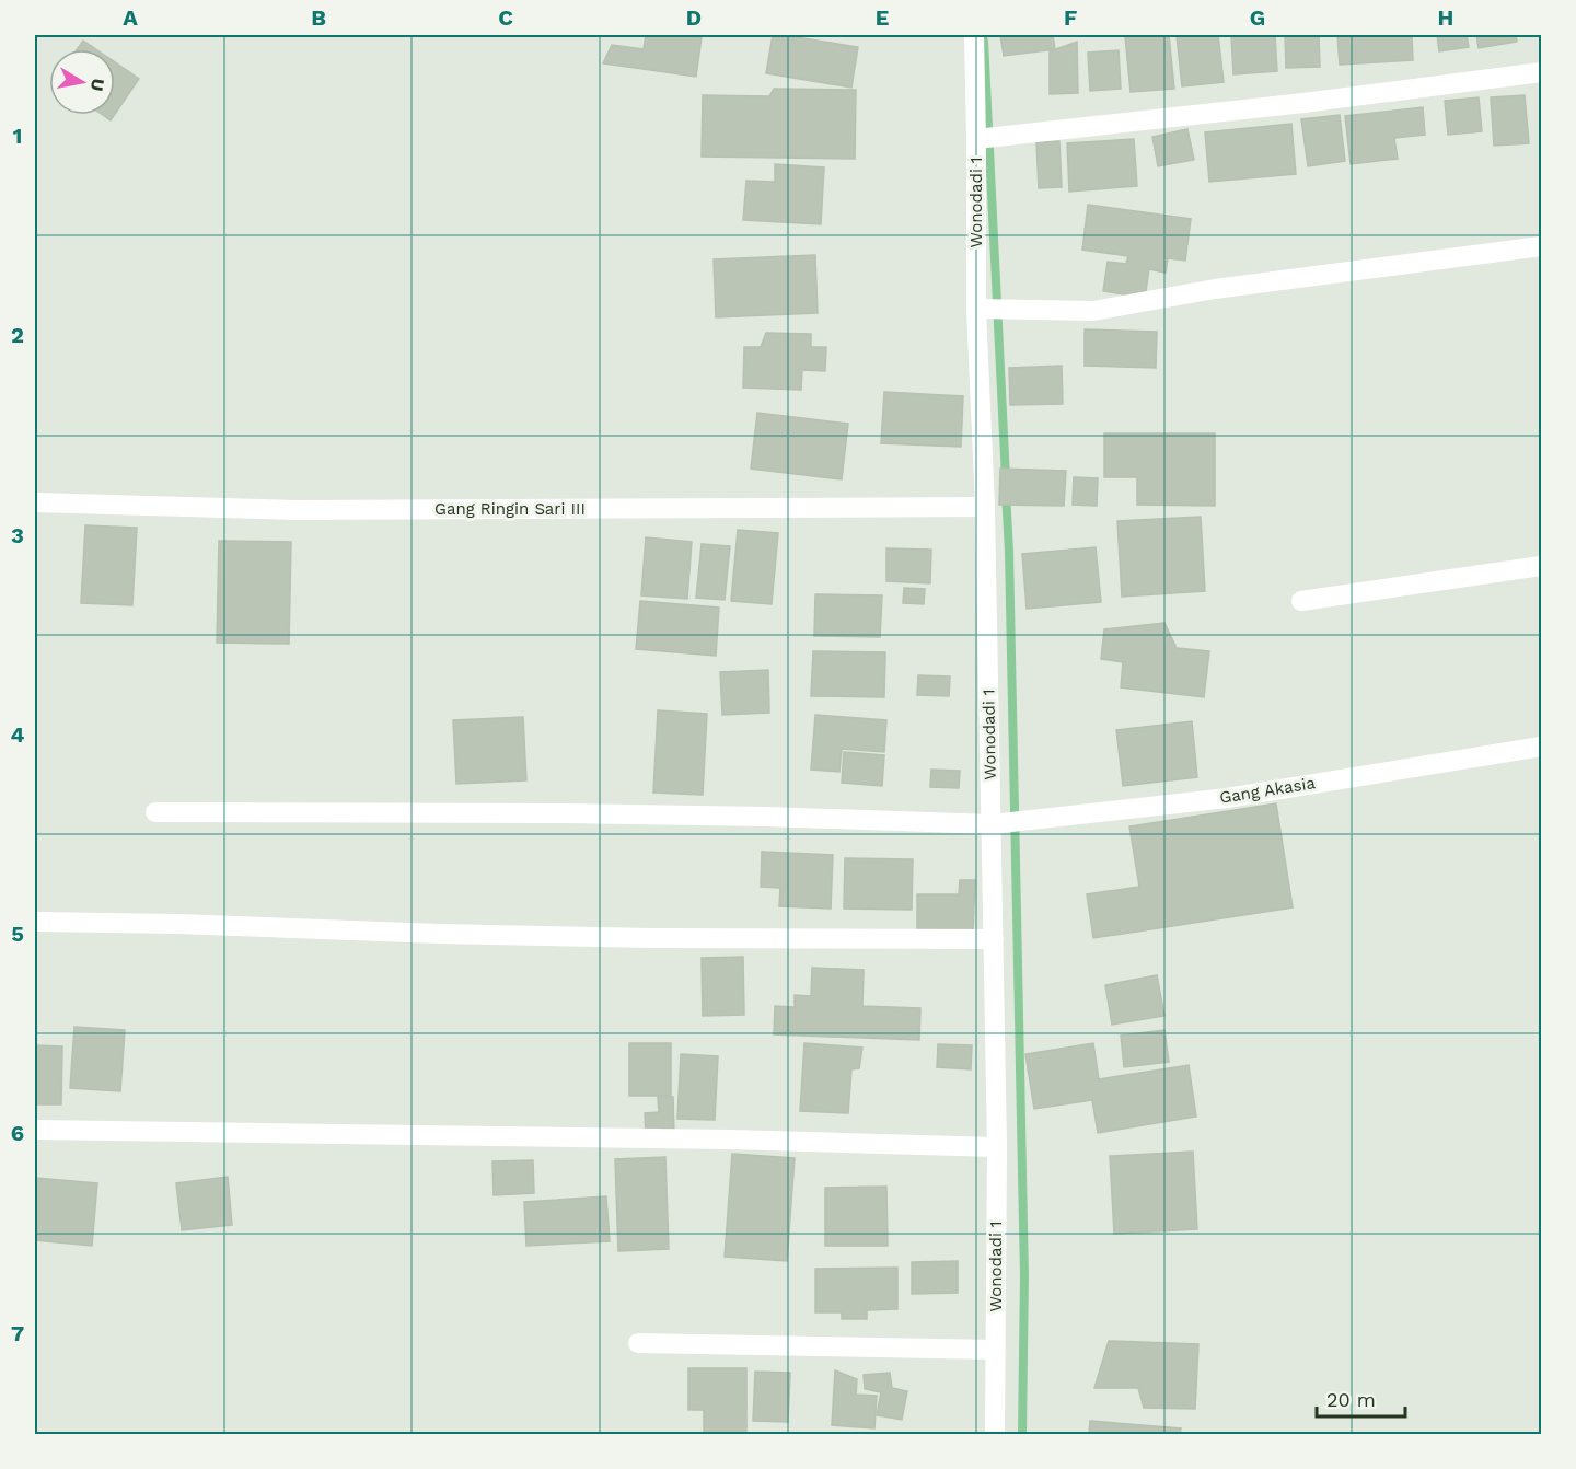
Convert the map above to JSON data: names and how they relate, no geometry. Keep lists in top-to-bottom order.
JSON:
{
  "streets": {
    "street": ["Wonodadi 1", "Gang Ringin Sari III", "Gang Akasia"]
  },
  "crossings": [
    ["Wonodadi 1", "Gang Ringin Sari III"],
    ["Wonodadi 1", "Gang Akasia"]
  ],
  "scale_bar": "20 m",
  "north": "right",
  "grid": {
    "columns": [
      "A",
      "B",
      "C",
      "D",
      "E",
      "F",
      "G",
      "H"
    ],
    "rows": [
      "1",
      "2",
      "3",
      "4",
      "5",
      "6",
      "7"
    ]
  }
}
